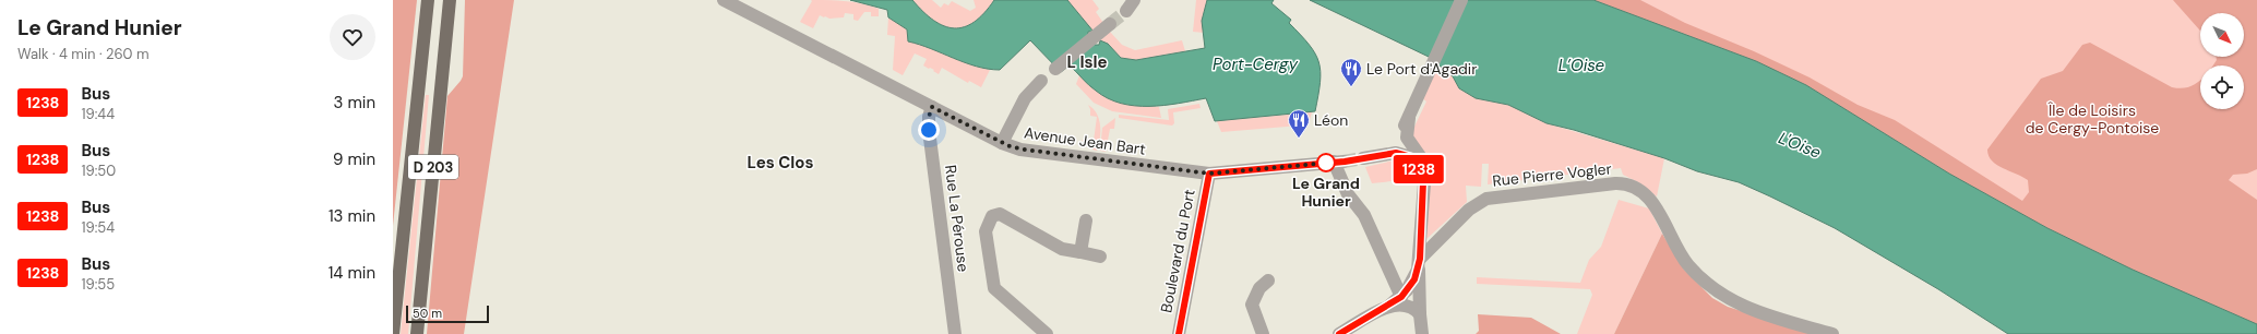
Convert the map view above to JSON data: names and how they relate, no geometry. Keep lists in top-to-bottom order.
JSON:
{
  "streets": {
    "main road": ["D 203"],
    "street": [
      "Avenue Jean Bart",
      "Rue Pierre Vogler",
      "Rue La Pérouse",
      "Boulevard du Port"
    ]
  },
  "crossings": [
    ["Avenue Jean Bart", "Rue La Pérouse"],
    ["Avenue Jean Bart", "Boulevard du Port"]
  ],
  "districts": ["L Isle", "Les Clos"],
  "water": ["Port-Cergy", "L’Oise", "L'Oise"],
  "parks": ["Île de Loisirs de Cergy-Pontoise"],
  "places": {
    "restaurant": ["Le Port d'Agadir", "Léon"],
    "other": ["Le Grand Hunier"]
  },
  "lines": ["bus line 1238"],
  "scale_bar": "50 m",
  "north": "bottom right",
  "page": {
    "heading": ["Le Grand Hunier", "Walk · 4 min · 260 m"],
    "on_map": "1238",
    "list": [
      {
        "mark": "1238",
        "name": "Bus",
        "note": "19:44",
        "value": "3 min"
      },
      {
        "mark": "1238",
        "name": "Bus",
        "note": "19:50",
        "value": "9 min"
      },
      {
        "mark": "1238",
        "name": "Bus",
        "note": "19:54",
        "value": "13 min"
      },
      {
        "mark": "1238",
        "name": "Bus",
        "note": "19:55",
        "value": "14 min"
      }
    ],
    "scale": "50 m"
  }
}
